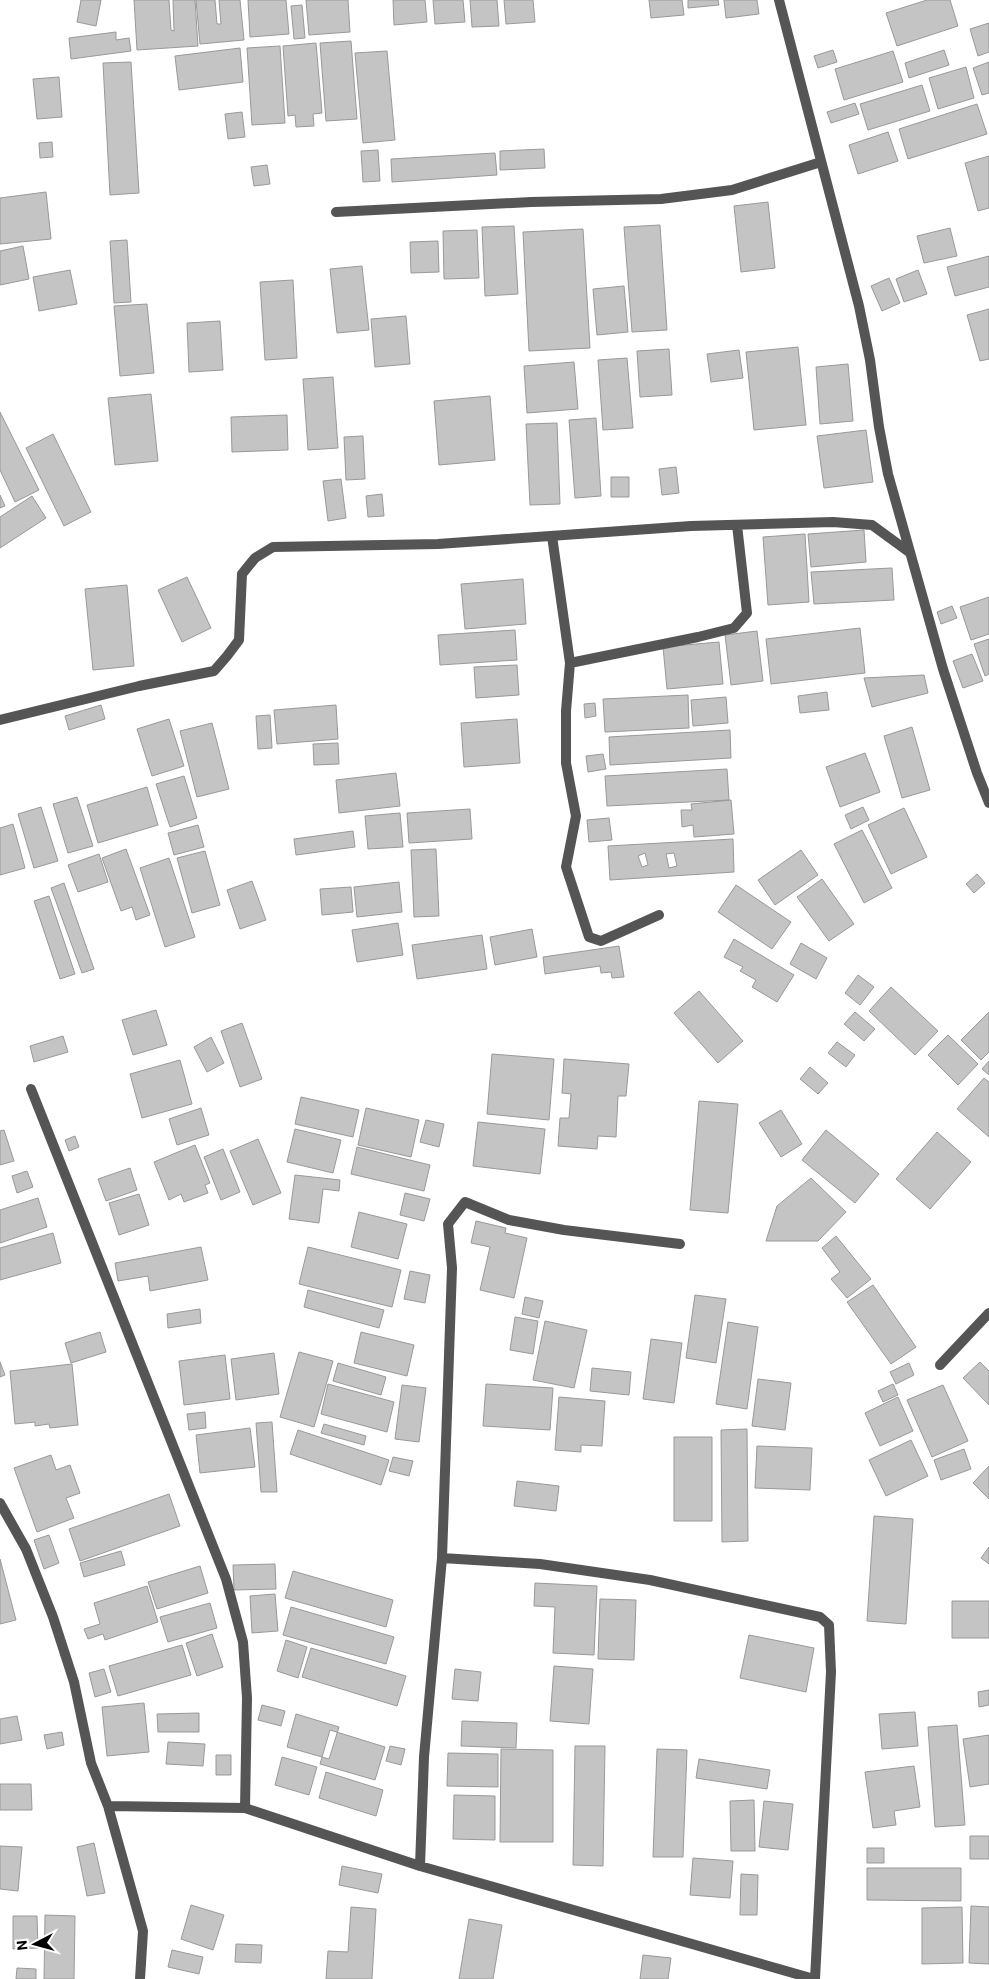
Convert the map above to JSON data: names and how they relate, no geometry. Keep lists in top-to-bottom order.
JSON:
{
  "north": "left"
}
